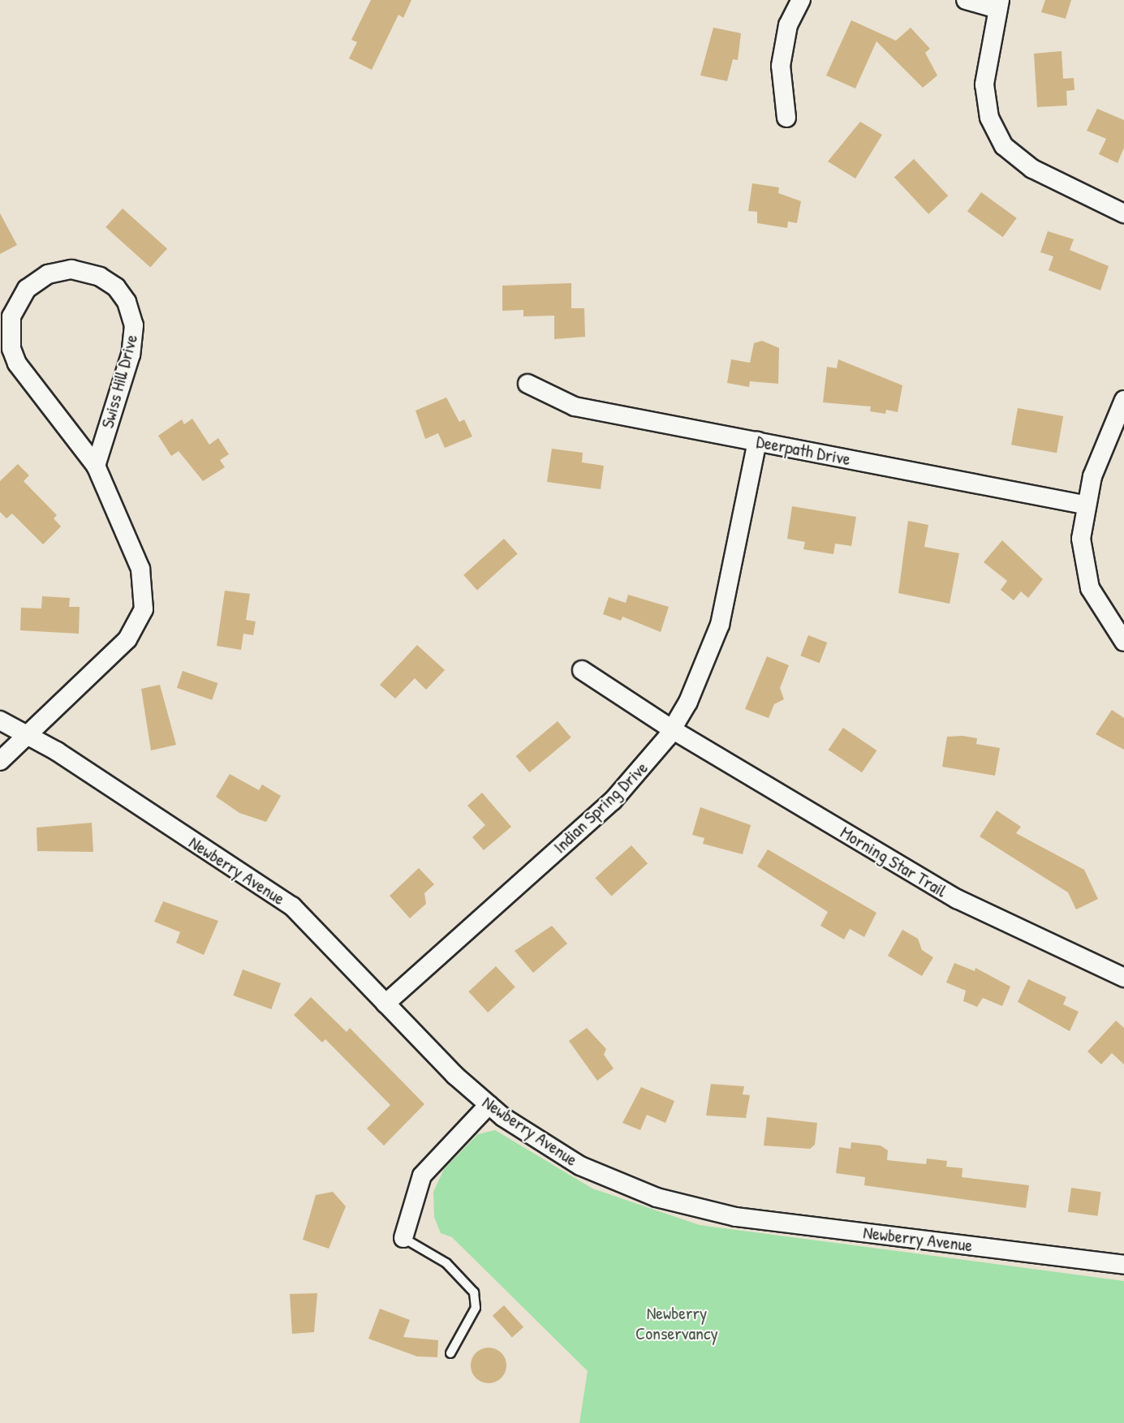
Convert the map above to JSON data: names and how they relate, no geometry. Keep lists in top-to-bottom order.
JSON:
{
  "streets": {
    "street": [
      "Swiss Hill Drive",
      "Deerpath Drive",
      "Indian Spring Drive",
      "Morning Star Trail",
      "Newberry Avenue"
    ]
  },
  "crossings": [
    ["Swiss Hill Drive", "Newberry Avenue"],
    ["Deerpath Drive", "Indian Spring Drive"],
    ["Indian Spring Drive", "Morning Star Trail"],
    ["Indian Spring Drive", "Newberry Avenue"]
  ],
  "parks": ["Newberry Conservancy"]
}
